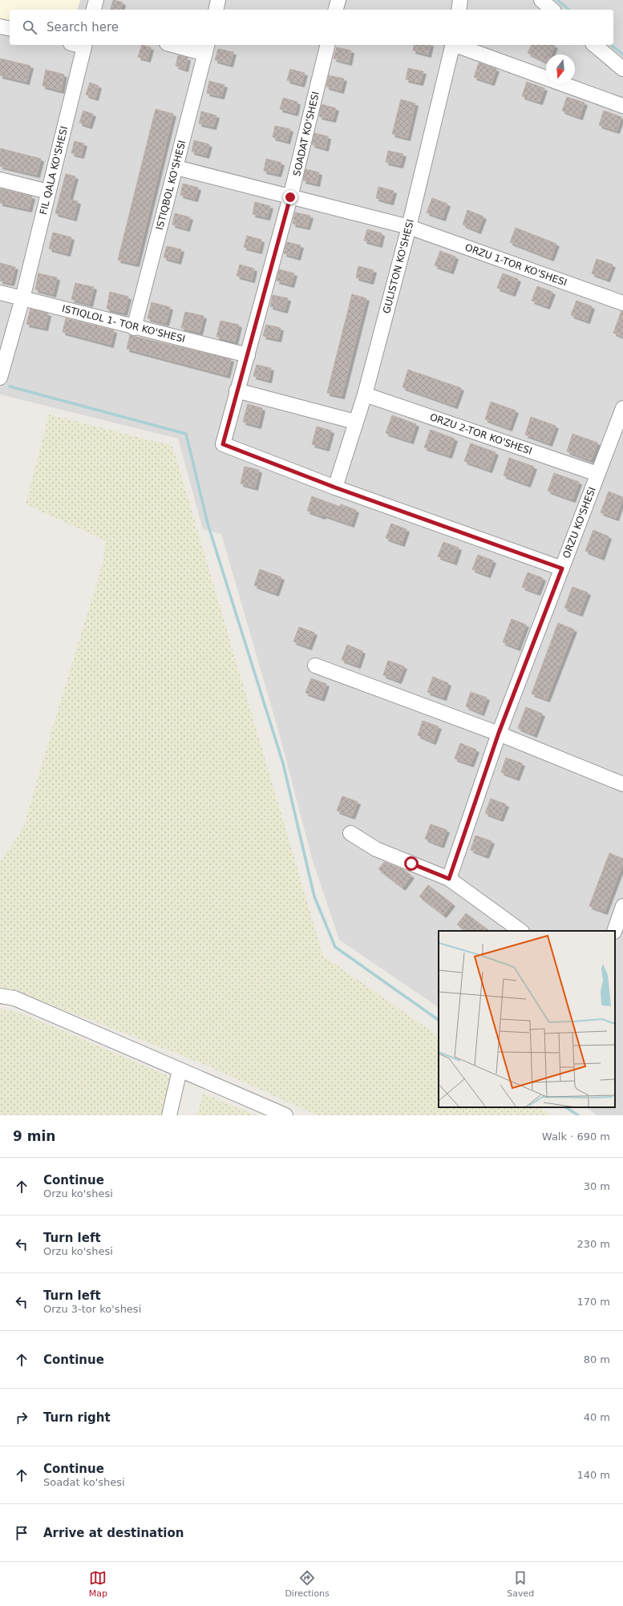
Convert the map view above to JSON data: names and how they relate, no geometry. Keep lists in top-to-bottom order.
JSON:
{
  "streets": {
    "street": [
      "SOADAT KO'SHESI",
      "FIL QALA KO'SHESI",
      "ISTIQBOL KO'SHESI",
      "ORZU 1-TOR KO'SHESI",
      "GULISTON KO'SHESI",
      "ISTIQLOL 1- TOR KO'SHESI",
      "ORZU 2-TOR KO'SHESI",
      "ORZU KO'SHESI"
    ]
  },
  "crossings": [
    ["SOADAT KO'SHESI", "ORZU 1-TOR KO'SHESI"],
    ["SOADAT KO'SHESI", "GULISTON KO'SHESI"],
    ["SOADAT KO'SHESI", "ISTIQLOL 1- TOR KO'SHESI"],
    ["FIL QALA KO'SHESI", "ISTIQLOL 1- TOR KO'SHESI"],
    ["ISTIQBOL KO'SHESI", "ORZU 1-TOR KO'SHESI"],
    ["ISTIQBOL KO'SHESI", "ISTIQLOL 1- TOR KO'SHESI"],
    ["ORZU 1-TOR KO'SHESI", "GULISTON KO'SHESI"],
    ["GULISTON KO'SHESI", "ORZU 2-TOR KO'SHESI"],
    ["ORZU 2-TOR KO'SHESI", "ORZU KO'SHESI"]
  ],
  "north": "bottom",
  "page": {
    "search": "Search here",
    "heading": ["9 min", "Walk · 690 m"],
    "list": [
      ["Continue", "Orzu ko'shesi", "30 m"],
      ["Turn left", "Orzu ko'shesi", "230 m"],
      ["Turn left", "Orzu 3-tor ko'shesi", "170 m"],
      ["Continue", "80 m"],
      ["Turn right", "40 m"],
      ["Continue", "Soadat ko'shesi", "140 m"],
      "Arrive at destination"
    ],
    "nav": ["Map", "Directions", "Saved"]
  }
}
